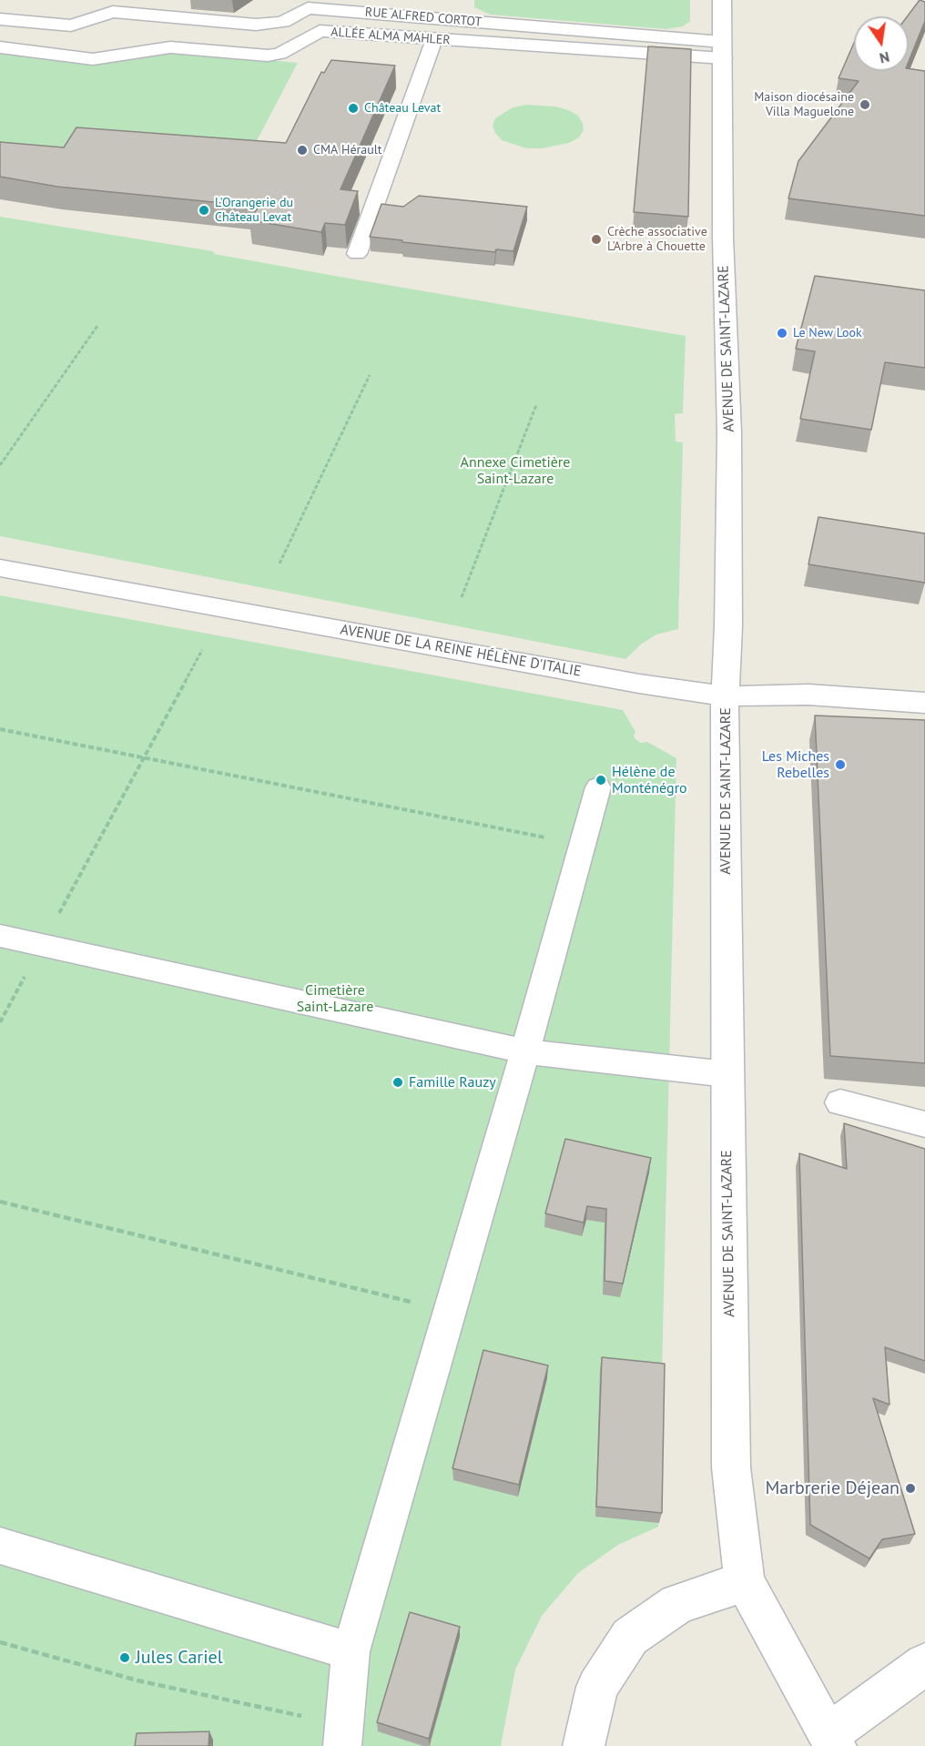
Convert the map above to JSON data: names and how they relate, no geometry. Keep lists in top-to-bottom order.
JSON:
{
  "streets": {
    "street": [
      "RUE ALFRED CORTOT",
      "ALLÉE ALMA MAHLER",
      "AVENUE DE SAINT-LAZARE",
      "AVENUE DE LA REINE HÉLÈNE D'ITALIE"
    ]
  },
  "crossings": [
    ["RUE ALFRED CORTOT", "ALLÉE ALMA MAHLER"],
    ["RUE ALFRED CORTOT", "AVENUE DE SAINT-LAZARE"],
    ["ALLÉE ALMA MAHLER", "AVENUE DE SAINT-LAZARE"],
    ["AVENUE DE SAINT-LAZARE", "AVENUE DE LA REINE HÉLÈNE D'ITALIE"]
  ],
  "parks": ["Annexe Cimetière Saint-Lazare", "Cimetière Saint-Lazare"],
  "places": [
    "Maison diocésaine Villa Maguelone",
    "Château Levat",
    "CMA Hérault",
    "L'Orangerie du Château Levat",
    "Crèche associative L'Arbre à Chouette",
    "Le New Look",
    "Les Miches Rebelles",
    "Hélène de Monténégro",
    "Famille Rauzy",
    "Marbrerie Déjean",
    "Jules Cariel"
  ],
  "north": "bottom"
}
